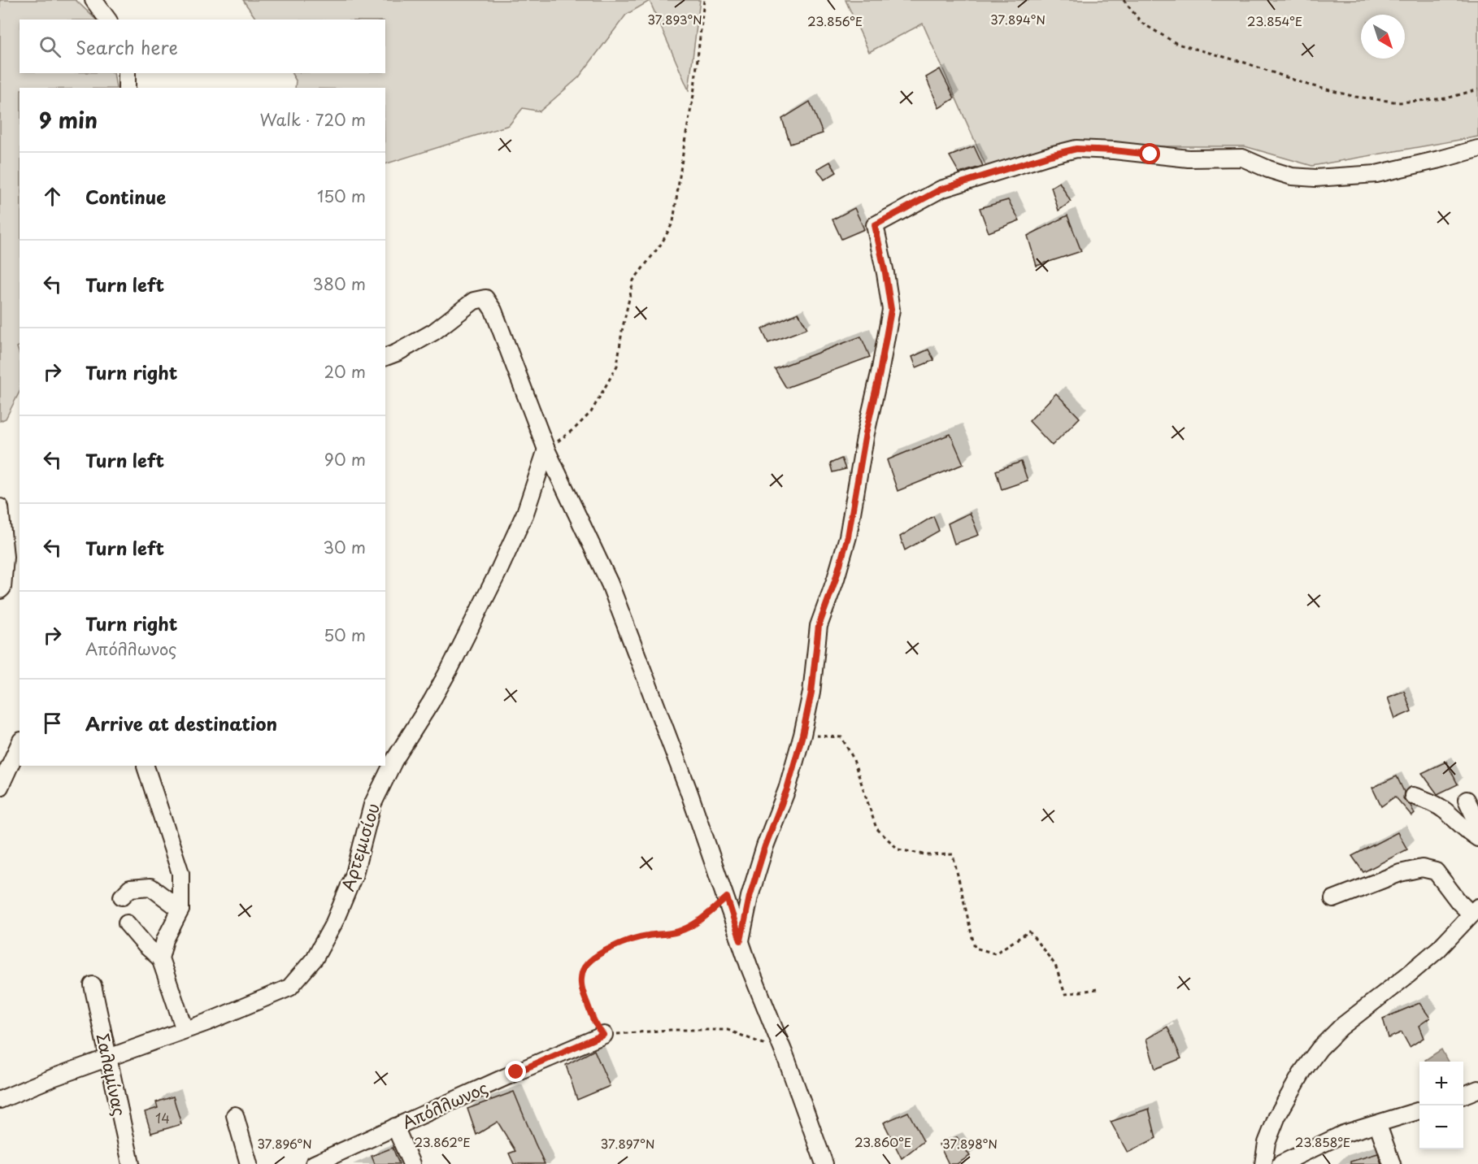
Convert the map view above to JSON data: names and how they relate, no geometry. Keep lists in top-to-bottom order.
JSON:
{
  "streets": {
    "street": ["Αρτεμισίου", "Σαλαμίνας", "Απόλλωνος"]
  },
  "crossings": [
    ["Αρτεμισίου", "Σαλαμίνας"]
  ],
  "house_numbers": ["14"],
  "north": "bottom right",
  "page": {
    "search": "Search here",
    "heading": ["9 min", "Walk · 720 m"],
    "list": [
      ["Continue", "150 m"],
      ["Turn left", "380 m"],
      ["Turn right", "20 m"],
      ["Turn left", "90 m"],
      ["Turn left", "30 m"],
      ["Turn right", "Απόλλωνος", "50 m"],
      "Arrive at destination"
    ],
    "map_buttons": ["+", "−"]
  },
  "coordinates": [
    "37.893°N",
    "37.894°N",
    "23.856°E",
    "23.854°E",
    "23.862°E",
    "23.860°E",
    "23.858°E",
    "37.896°N",
    "37.897°N",
    "37.898°N"
  ]
}
